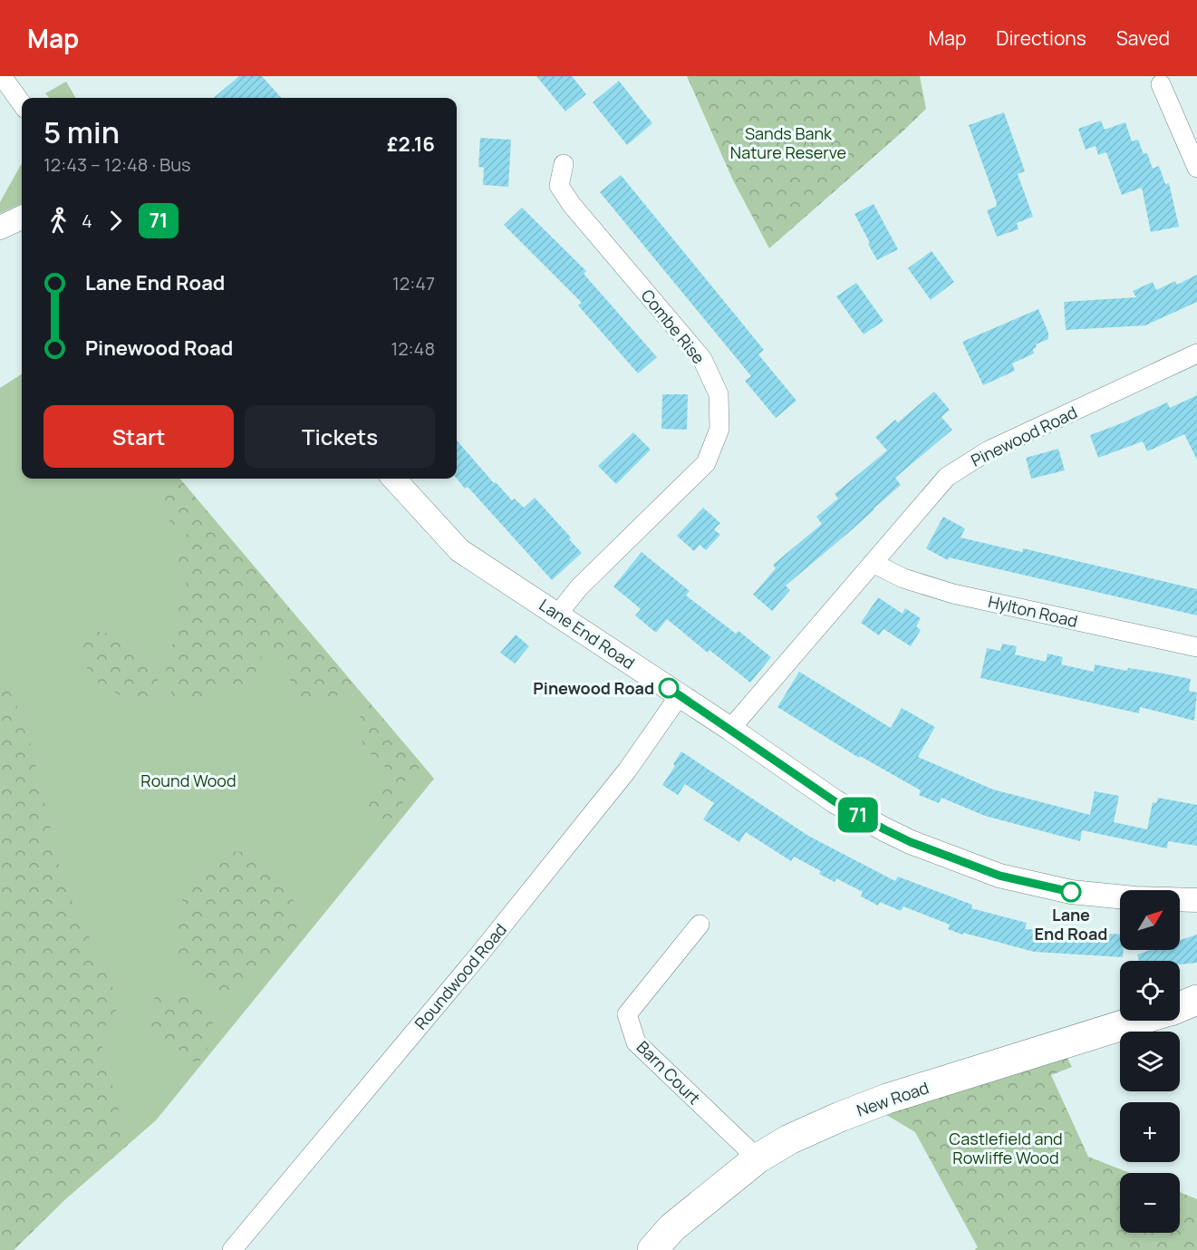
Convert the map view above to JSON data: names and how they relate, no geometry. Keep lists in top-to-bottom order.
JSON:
{
  "streets": {
    "highway": ["New Road"],
    "street": [
      "Combe Rise",
      "Pinewood Road",
      "Hylton Road",
      "Lane End Road",
      "Roundwood Road",
      "Barn Court"
    ]
  },
  "crossings": [
    ["Combe Rise", "Lane End Road"],
    ["Pinewood Road", "Hylton Road"],
    ["Pinewood Road", "Lane End Road"],
    ["Lane End Road", "Roundwood Road"],
    ["Barn Court", "New Road"]
  ],
  "parks": ["Sands Bank Nature Reserve", "Round Wood", "Castlefield and Rowliffe Wood"],
  "places": ["Pinewood Road", "Lane End Road"],
  "lines": ["bus line 71"],
  "north": "top right",
  "page": {
    "header": "Map",
    "nav": ["Map", "Directions", "Saved"],
    "on_map": "71",
    "heading": ["5 min", "12:43 – 12:48 · Bus", "£2.16"],
    "legs": ["4", "71"],
    "list": [
      {
        "name": "Lane End Road",
        "value": "12:47"
      },
      {
        "name": "Pinewood Road",
        "value": "12:48"
      }
    ],
    "buttons": ["Start", "Tickets"],
    "map_buttons": ["+", "−"]
  }
}
